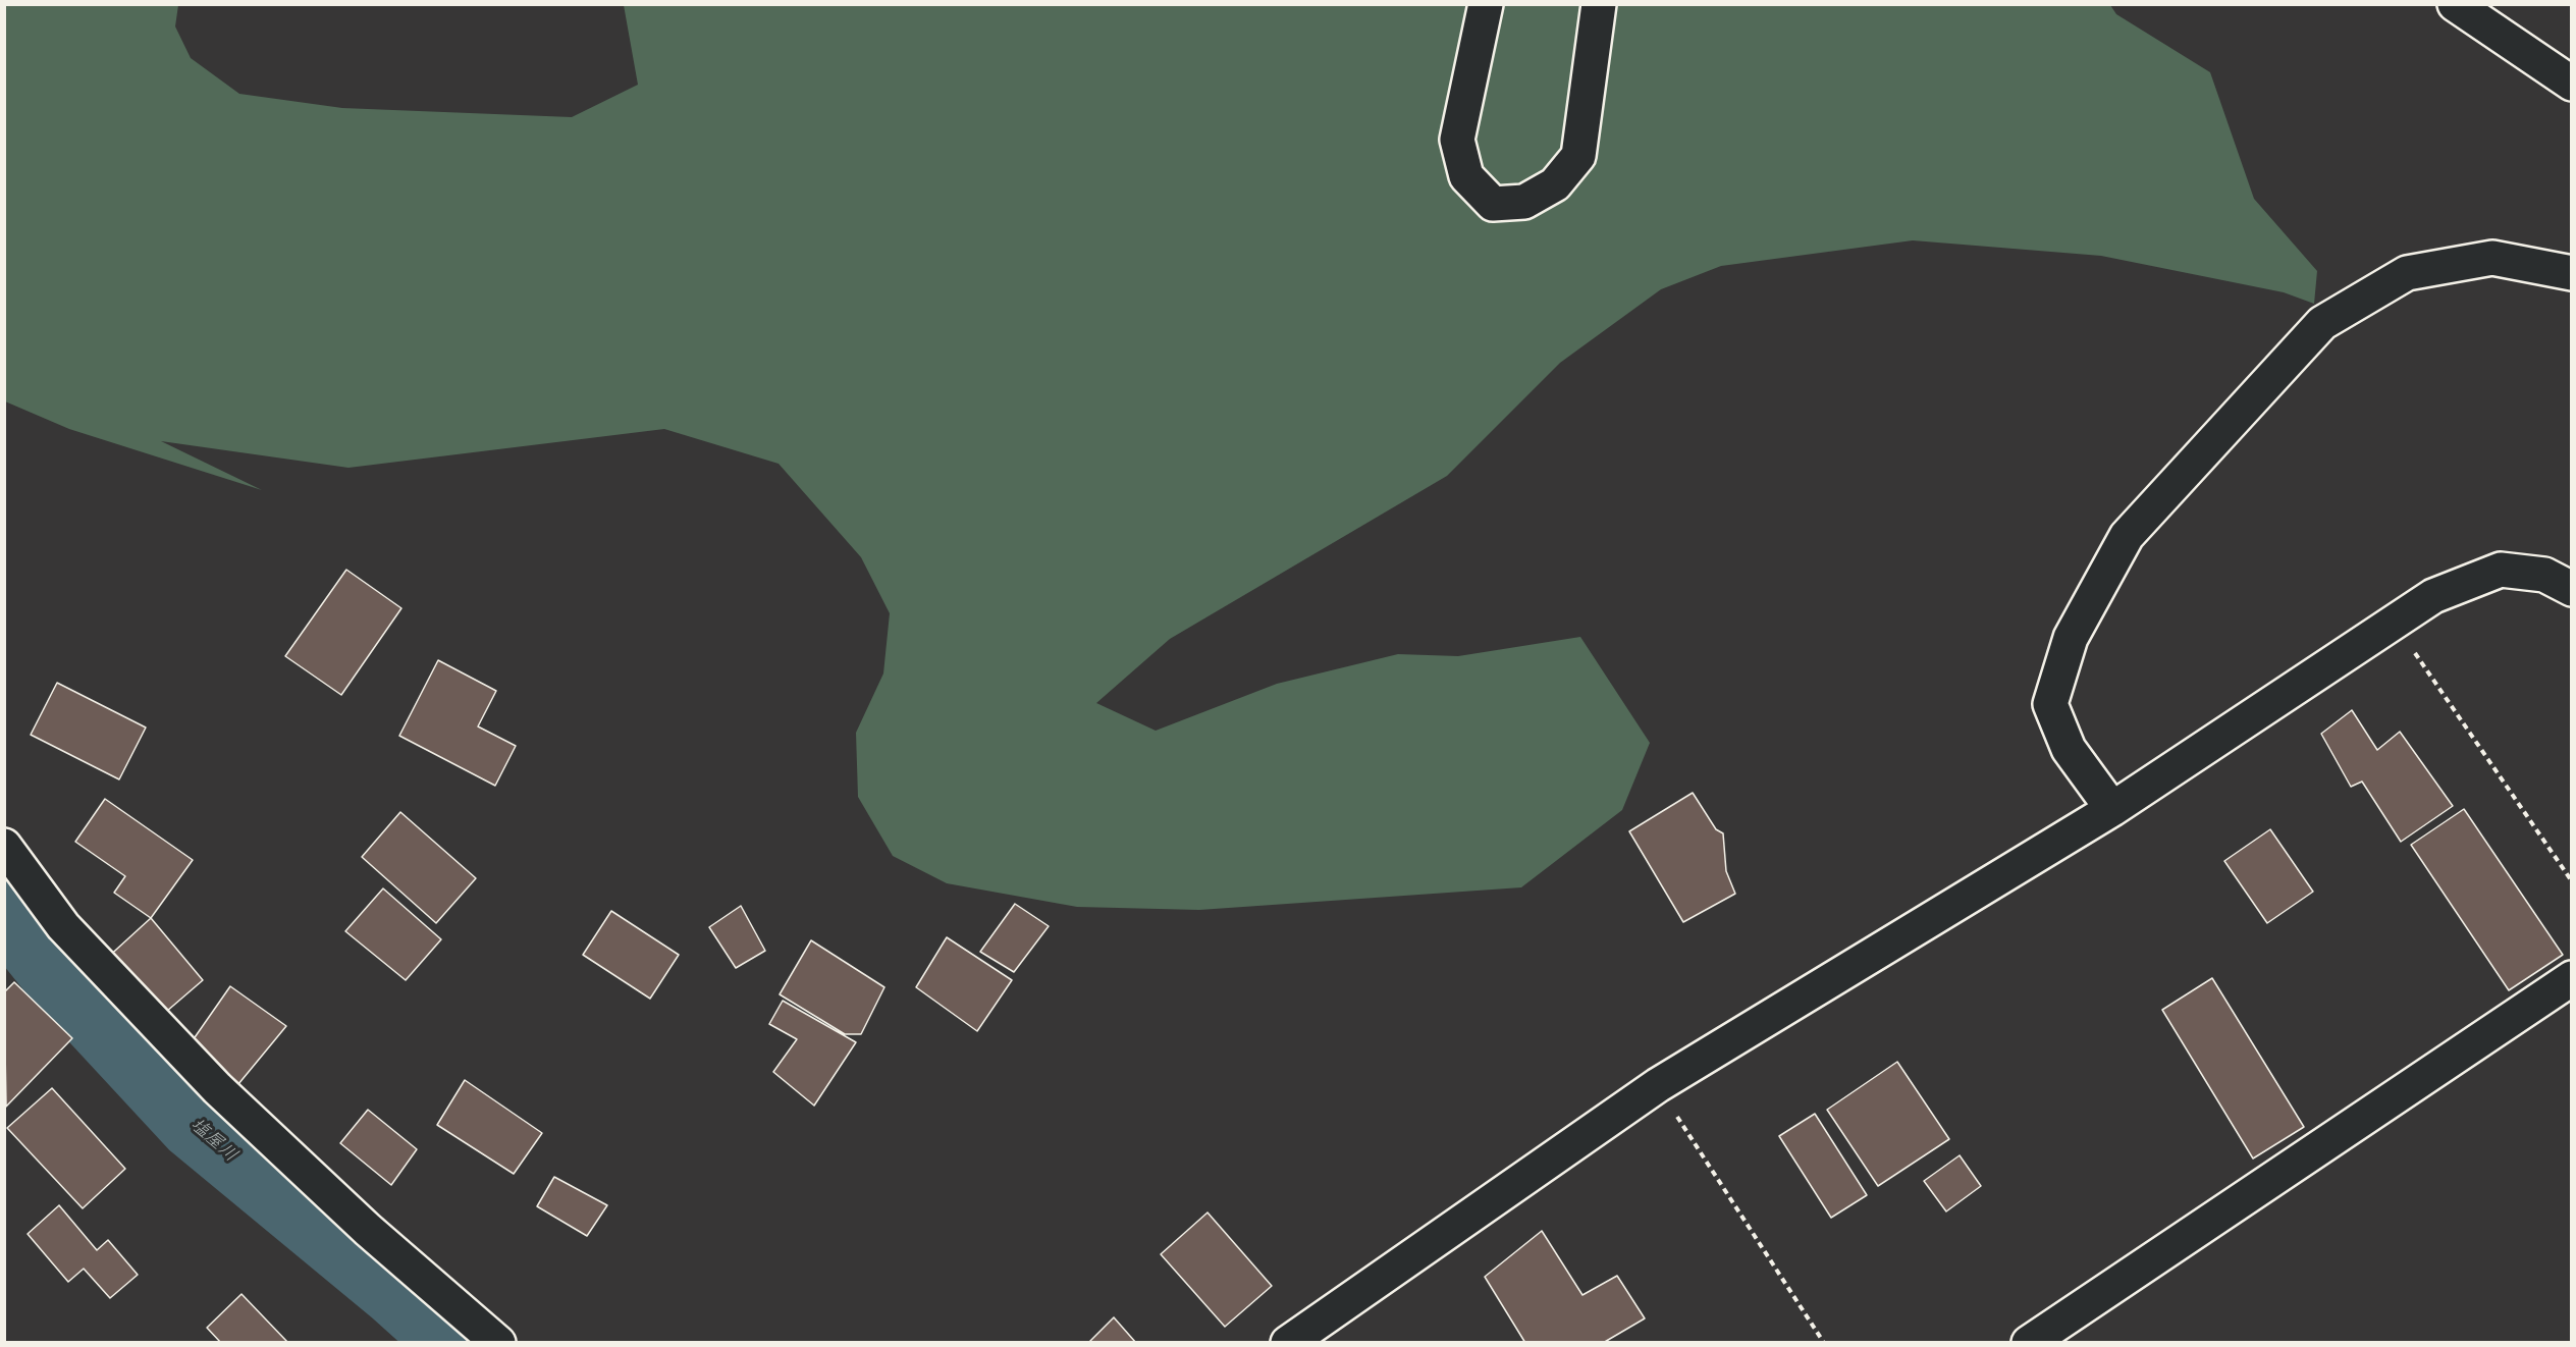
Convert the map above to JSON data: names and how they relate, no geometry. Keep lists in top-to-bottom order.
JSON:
{
  "water": ["塩屋川"]
}
